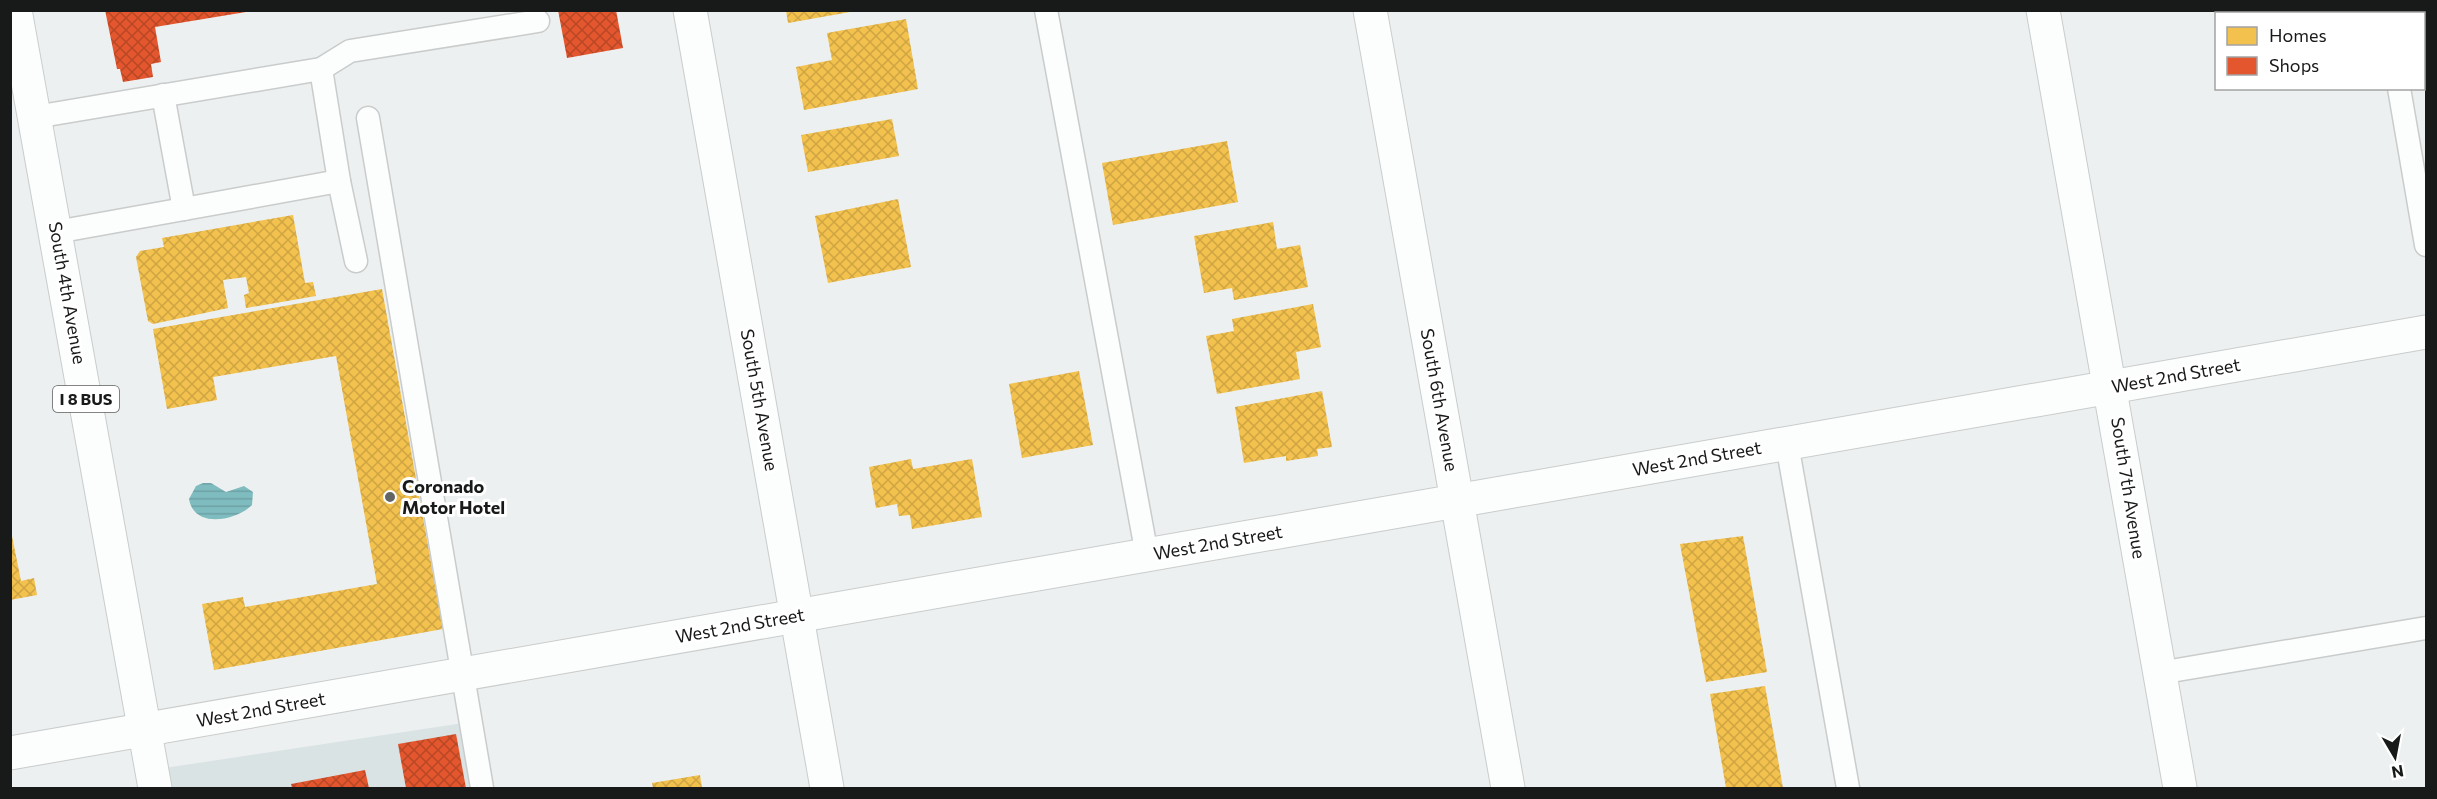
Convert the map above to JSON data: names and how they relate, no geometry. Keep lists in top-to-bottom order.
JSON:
{
  "streets": {
    "street": [
      "South 4th Avenue",
      "West 2nd Street",
      "I 8 BUS",
      "South 5th Avenue",
      "South 6th Avenue",
      "South 7th Avenue"
    ]
  },
  "crossings": [
    ["South 4th Avenue", "West 2nd Street"],
    ["West 2nd Street", "South 5th Avenue"],
    ["West 2nd Street", "South 6th Avenue"],
    ["West 2nd Street", "South 7th Avenue"]
  ],
  "places": ["Coronado Motor Hotel"],
  "legend": ["Homes", "Shops"],
  "north": "bottom"
}
